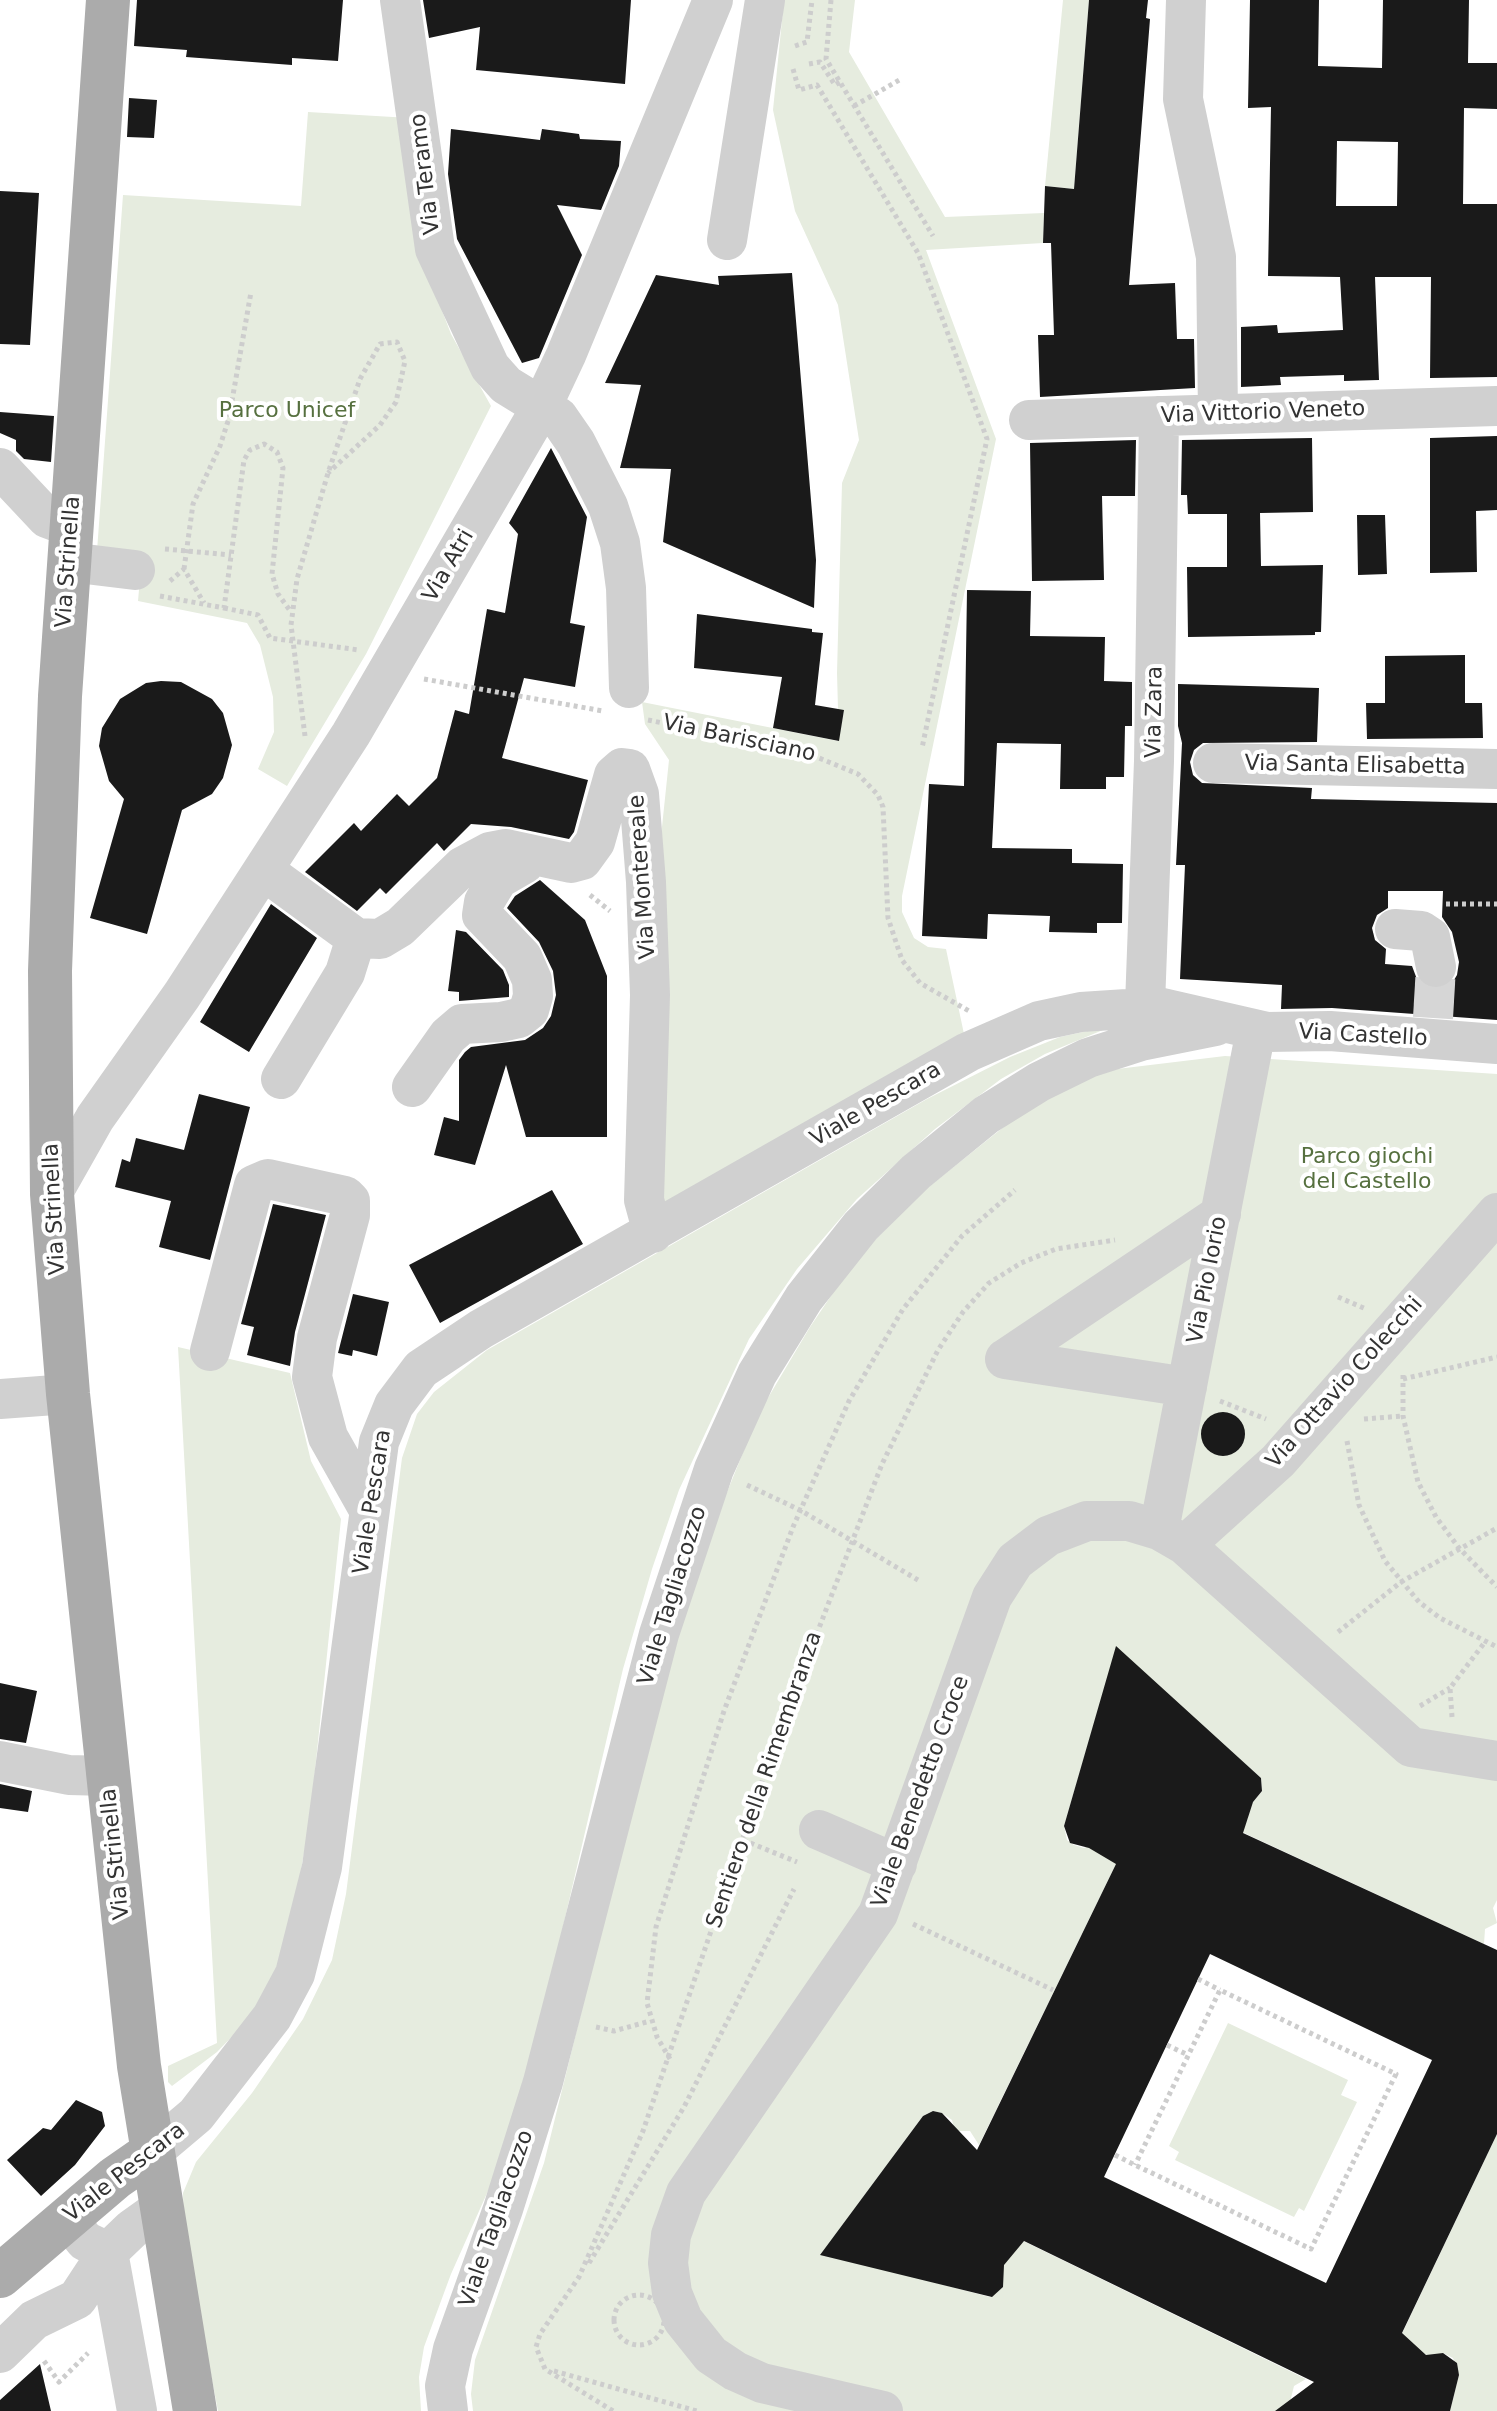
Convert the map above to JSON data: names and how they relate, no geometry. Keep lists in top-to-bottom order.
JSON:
{
  "streets": {
    "main road": ["Via Strinella", "Viale Pescara"],
    "street": [
      "Via Teramo",
      "Via Vittorio Veneto",
      "Via Atri",
      "Via Zara",
      "Via Santa Elisabetta",
      "Via Montereale",
      "Via Castello",
      "Via Pio Iorio",
      "Via Ottavio Colecchi",
      "Viale Tagliacozzo",
      "Viale Benedetto Croce"
    ],
    "path": ["Via Barisciano", "Sentiero della Rimembranza"]
  },
  "crossings": [
    ["Via Teramo", "Via Atri"],
    ["Via Teramo", "Via Barisciano"],
    ["Via Vittorio Veneto", "Via Zara"],
    ["Via Strinella", "Via Atri"],
    ["Via Strinella", "Viale Pescara"],
    ["Via Atri", "Via Barisciano"],
    ["Via Zara", "Viale Pescara"],
    ["Via Zara", "Viale Tagliacozzo"],
    ["Via Barisciano", "Viale Pescara"],
    ["Via Montereale", "Viale Pescara"],
    ["Via Castello", "Via Pio Iorio"],
    ["Via Castello", "Viale Tagliacozzo"],
    ["Viale Pescara", "Viale Tagliacozzo"],
    ["Via Pio Iorio", "Via Ottavio Colecchi"],
    ["Via Pio Iorio", "Viale Tagliacozzo"],
    ["Via Pio Iorio", "Viale Benedetto Croce"],
    ["Via Ottavio Colecchi", "Viale Benedetto Croce"]
  ],
  "parks": ["Parco Unicef", "Parco giochi del Castello"]
}
